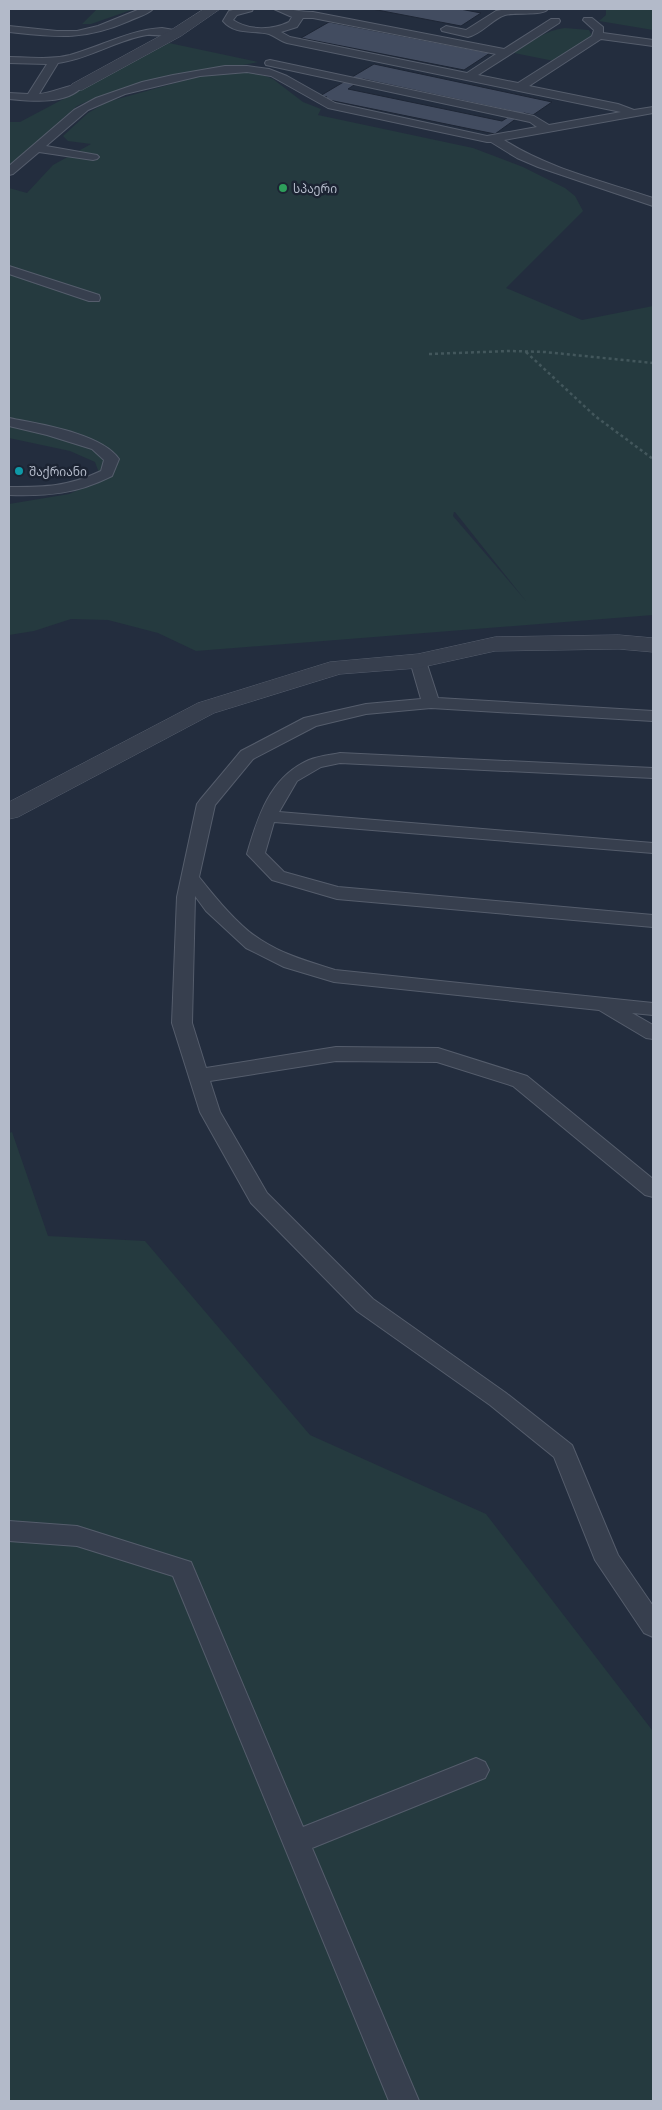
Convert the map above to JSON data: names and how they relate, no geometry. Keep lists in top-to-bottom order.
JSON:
{
  "places": ["სპაერი", "შაქრიანი"]
}
